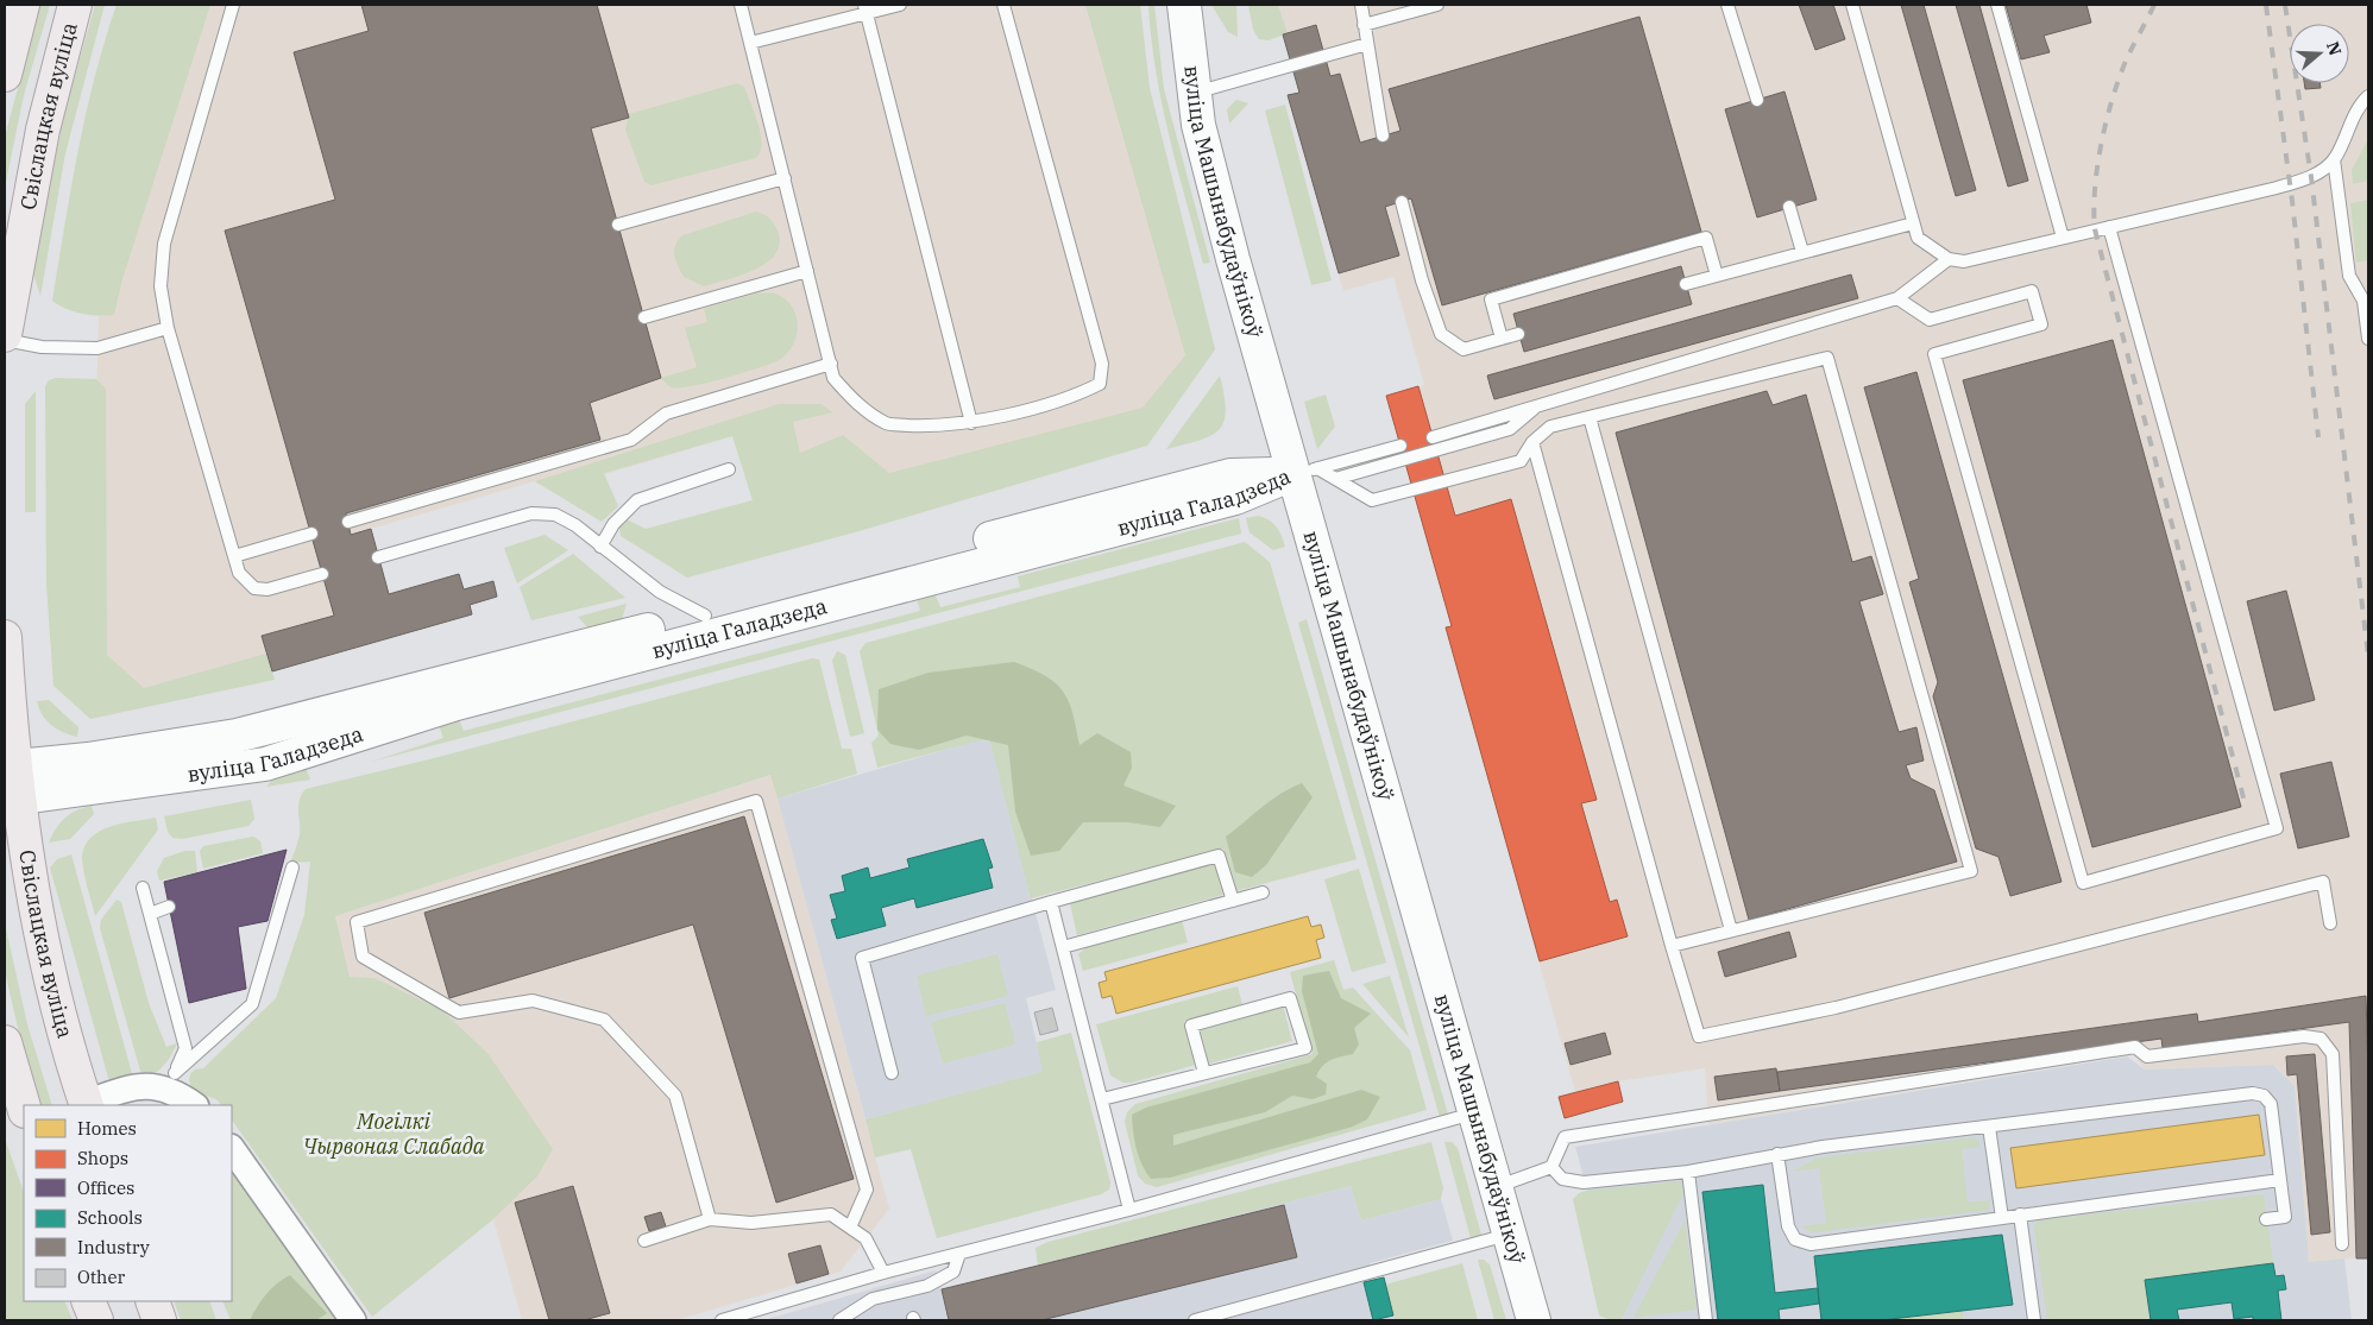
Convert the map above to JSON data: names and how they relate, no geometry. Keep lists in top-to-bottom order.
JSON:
{
  "streets": {
    "main road": ["Свіслацкая вуліца", "вуліца Машынабудаўнікоў", "вуліца Галадзеда"]
  },
  "crossings": [
    ["Свіслацкая вуліца", "вуліца Галадзеда"],
    ["вуліца Машынабудаўнікоў", "вуліца Галадзеда"]
  ],
  "parks": ["Могілкі Чырвоная Слабада"],
  "legend": [
    "Homes",
    "Shops",
    "Offices",
    "Schools",
    "Industry",
    "Other"
  ],
  "north": "right"
}
